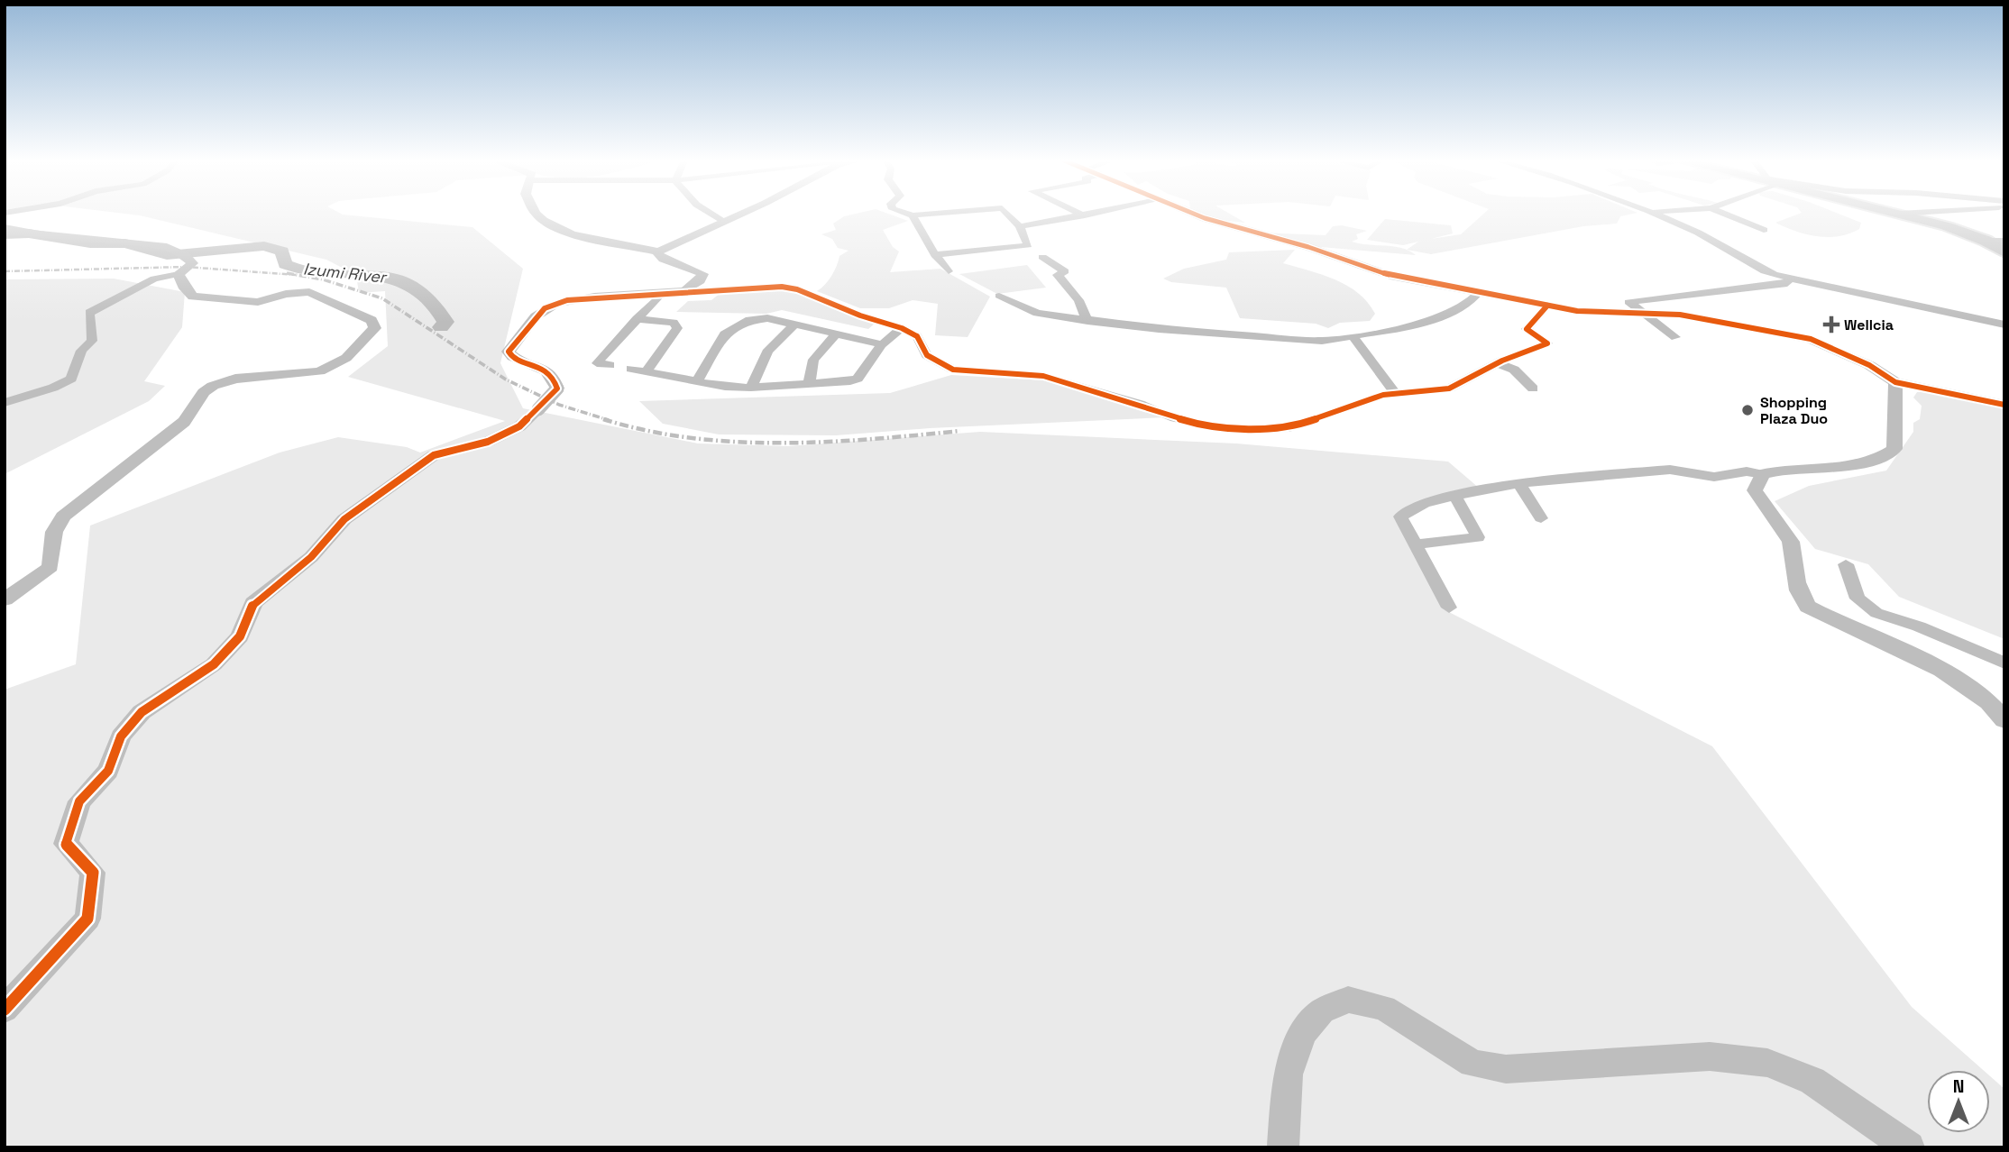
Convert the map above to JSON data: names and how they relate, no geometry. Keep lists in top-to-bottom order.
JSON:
{
  "water": ["Izumi River"],
  "places": {
    "health": ["Wellcia"],
    "other": ["Shopping Plaza Duo"]
  },
  "north": "top"
}
